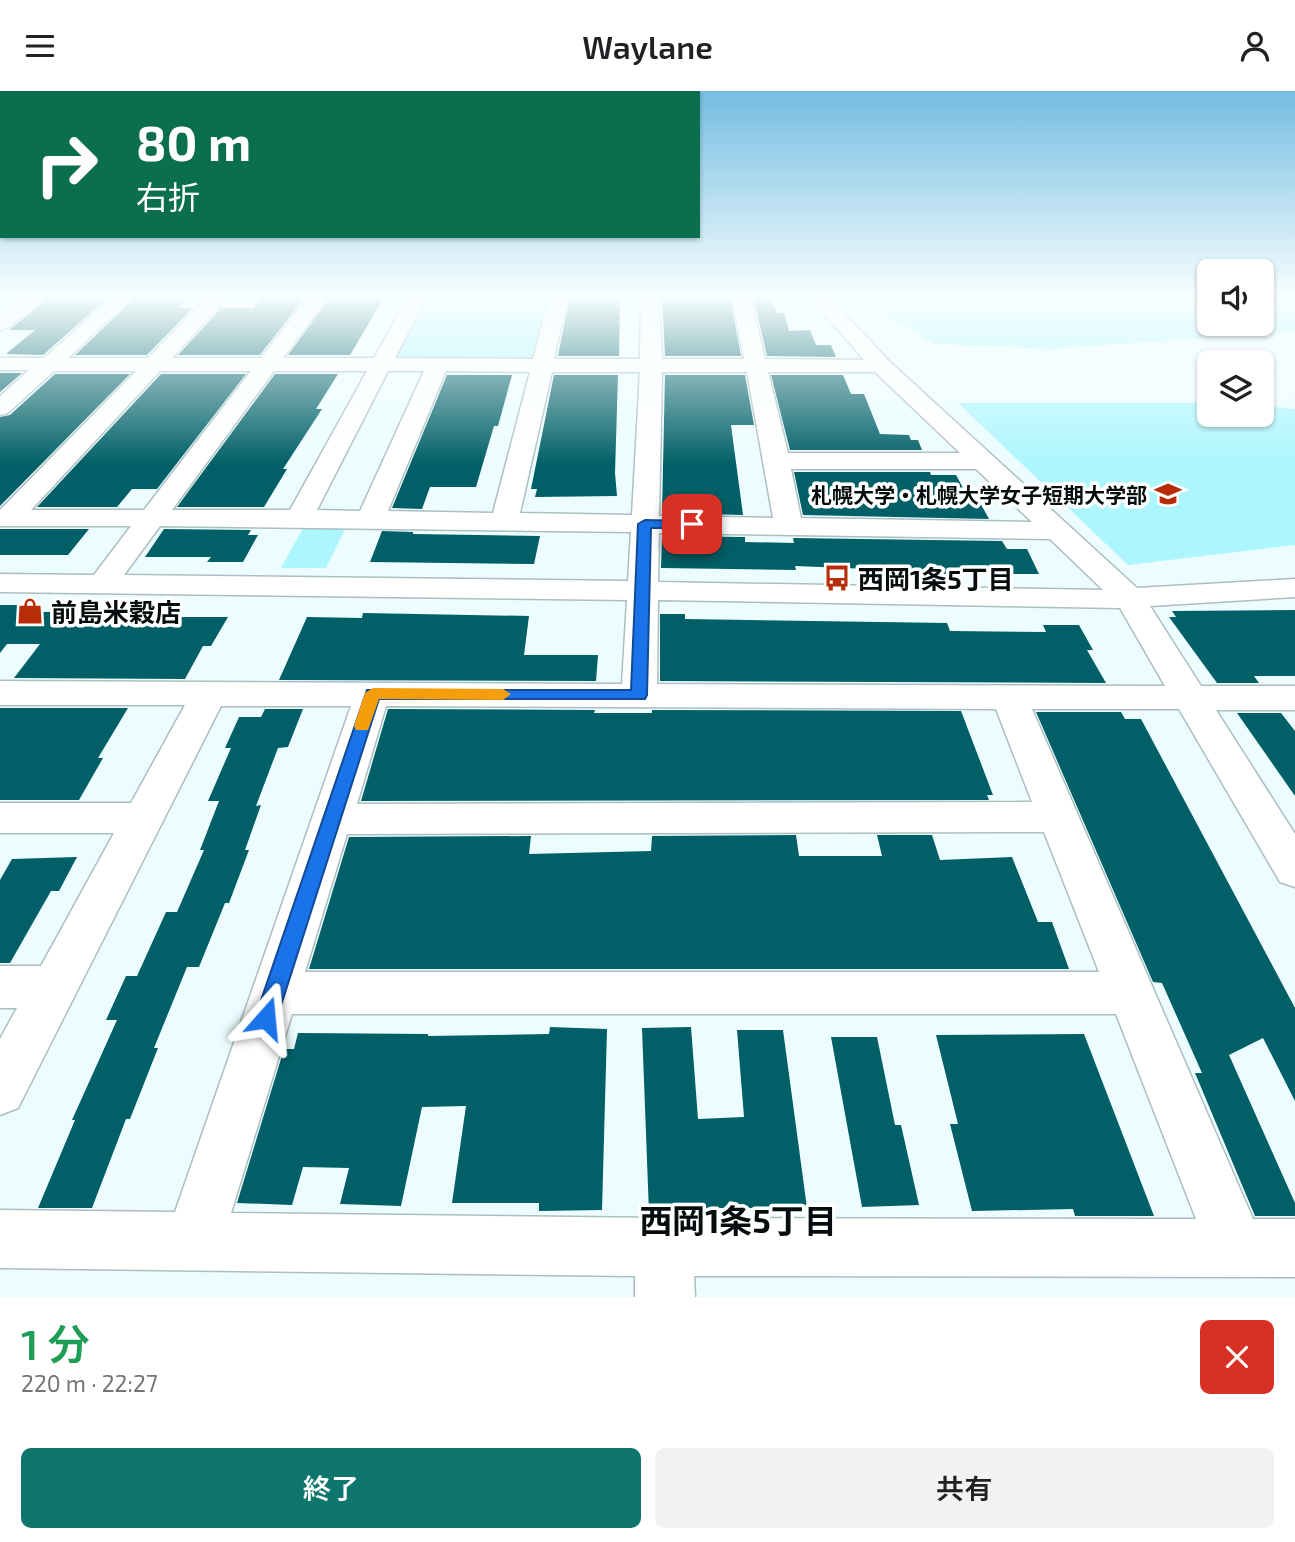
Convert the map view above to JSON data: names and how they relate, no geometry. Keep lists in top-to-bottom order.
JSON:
{
  "districts": ["西岡1条5丁目"],
  "places": {
    "school or university": ["札幌大学・札幌大学女子短期大学部"],
    "bus stop": ["西岡1条5丁目"],
    "shop": ["前島米穀店"]
  },
  "page": {
    "header": "Waylane",
    "turn": ["80 m", "右折"],
    "heading": ["1 分", "220 m · 22:27"],
    "buttons": ["終了", "共有"]
  }
}
